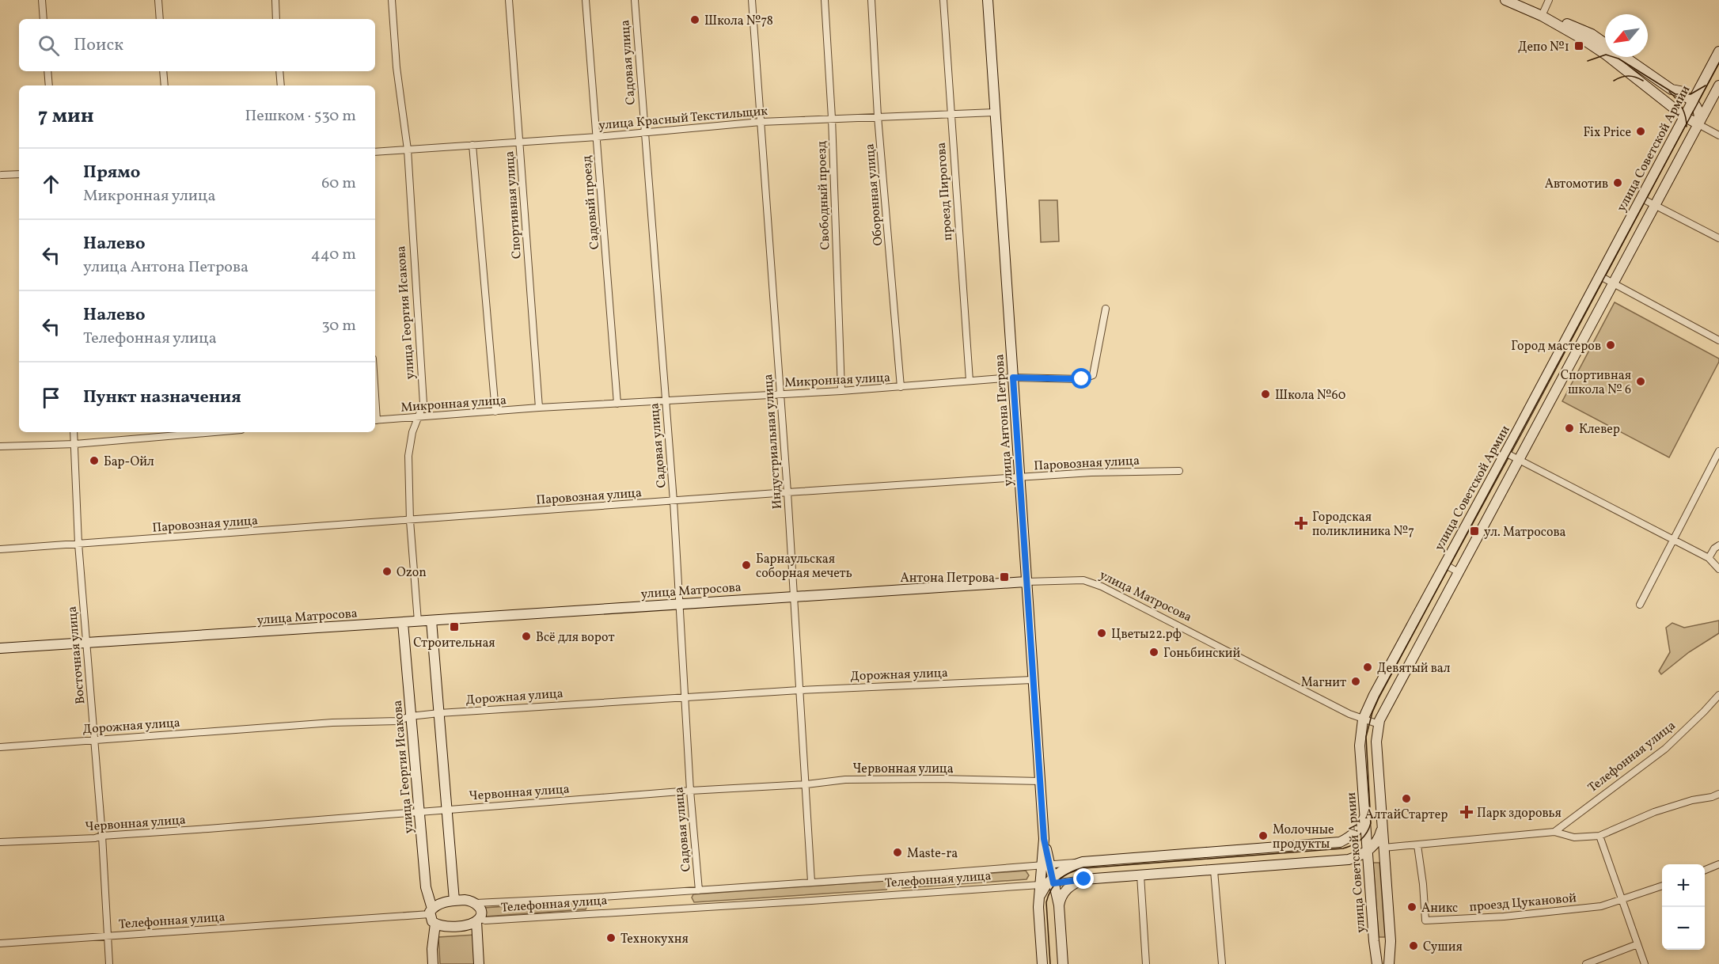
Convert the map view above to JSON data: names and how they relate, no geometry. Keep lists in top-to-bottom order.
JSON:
{
  "streets": {
    "street": [
      "Садовая улица",
      "улица Красный Текстильщик",
      "улица Советской Армии",
      "проезд Пирогова",
      "Оборонная улица",
      "Свободный проезд",
      "Садовый проезд",
      "Спортивная улица",
      "улица Георгия Исакова",
      "Микронная улица",
      "улица Антона Петрова",
      "Индустриальная улица",
      "Паровозная улица",
      "улица Матросова",
      "Восточная улица",
      "Дорожная улица",
      "Телефонная улица",
      "Червонная улица",
      "проезд Цукановой"
    ]
  },
  "crossings": [
    ["Садовая улица", "улица Красный Текстильщик"],
    ["Садовая улица", "Микронная улица"],
    ["Садовая улица", "Паровозная улица"],
    ["Садовая улица", "улица Матросова"],
    ["Садовая улица", "Дорожная улица"],
    ["Садовая улица", "Телефонная улица"],
    ["Садовая улица", "Червонная улица"],
    ["улица Красный Текстильщик", "проезд Пирогова"],
    ["улица Красный Текстильщик", "Оборонная улица"],
    ["улица Красный Текстильщик", "Свободный проезд"],
    ["улица Красный Текстильщик", "Садовый проезд"],
    ["улица Красный Текстильщик", "Спортивная улица"],
    ["улица Красный Текстильщик", "улица Георгия Исакова"],
    ["улица Красный Текстильщик", "улица Антона Петрова"],
    ["улица Красный Текстильщик", "Индустриальная улица"],
    ["улица Советской Армии", "улица Матросова"],
    ["улица Советской Армии", "Телефонная улица"],
    ["проезд Пирогова", "Микронная улица"],
    ["Оборонная улица", "Микронная улица"],
    ["Свободный проезд", "Микронная улица"],
    ["Садовый проезд", "Микронная улица"],
    ["Спортивная улица", "Микронная улица"],
    ["улица Георгия Исакова", "Микронная улица"],
    ["улица Георгия Исакова", "Паровозная улица"],
    ["улица Георгия Исакова", "улица Матросова"],
    ["улица Георгия Исакова", "Дорожная улица"],
    ["улица Георгия Исакова", "Телефонная улица"],
    ["улица Георгия Исакова", "Червонная улица"],
    ["Микронная улица", "улица Антона Петрова"],
    ["Микронная улица", "Индустриальная улица"],
    ["улица Антона Петрова", "Паровозная улица"],
    ["улица Антона Петрова", "улица Матросова"],
    ["улица Антона Петрова", "Дорожная улица"],
    ["улица Антона Петрова", "Телефонная улица"],
    ["улица Антона Петрова", "Червонная улица"],
    ["Индустриальная улица", "Паровозная улица"],
    ["Индустриальная улица", "улица Матросова"],
    ["Индустриальная улица", "Дорожная улица"],
    ["Индустриальная улица", "Телефонная улица"],
    ["Индустриальная улица", "Червонная улица"],
    ["Паровозная улица", "Восточная улица"],
    ["улица Матросова", "Восточная улица"],
    ["Восточная улица", "Дорожная улица"],
    ["Восточная улица", "Телефонная улица"],
    ["Восточная улица", "Червонная улица"]
  ],
  "places": {
    "other": [
      "Школа №78",
      "Fix Price",
      "Автомотив",
      "Город мастеров",
      "Спортивная школа № 6",
      "Школа №60",
      "Клевер",
      "Бар-Ойл",
      "Барнаульская соборная мечеть",
      "Ozon",
      "Цветы22.рф",
      "Всё для ворот",
      "Гоньбинский",
      "Девятый вал",
      "Магнит",
      "АлтайСтартер",
      "Молочные продукты",
      "Maste-ra",
      "Аникс",
      "Технокухня",
      "Сушия"
    ],
    "transit": [
      "Депо №1",
      "ул. Матросова",
      "Антона Петрова",
      "Строительная"
    ],
    "health": ["Городская поликлиника №7", "Парк здоровья"]
  },
  "north": "bottom left",
  "page": {
    "search": "Поиск",
    "heading": ["7 мин", "Пешком · 530 m"],
    "list": [
      ["Прямо", "Микронная улица", "60 m"],
      ["Налево", "улица Антона Петрова", "440 m"],
      ["Налево", "Телефонная улица", "30 m"],
      "Пункт назначения"
    ],
    "map_buttons": ["+", "−"]
  }
}
